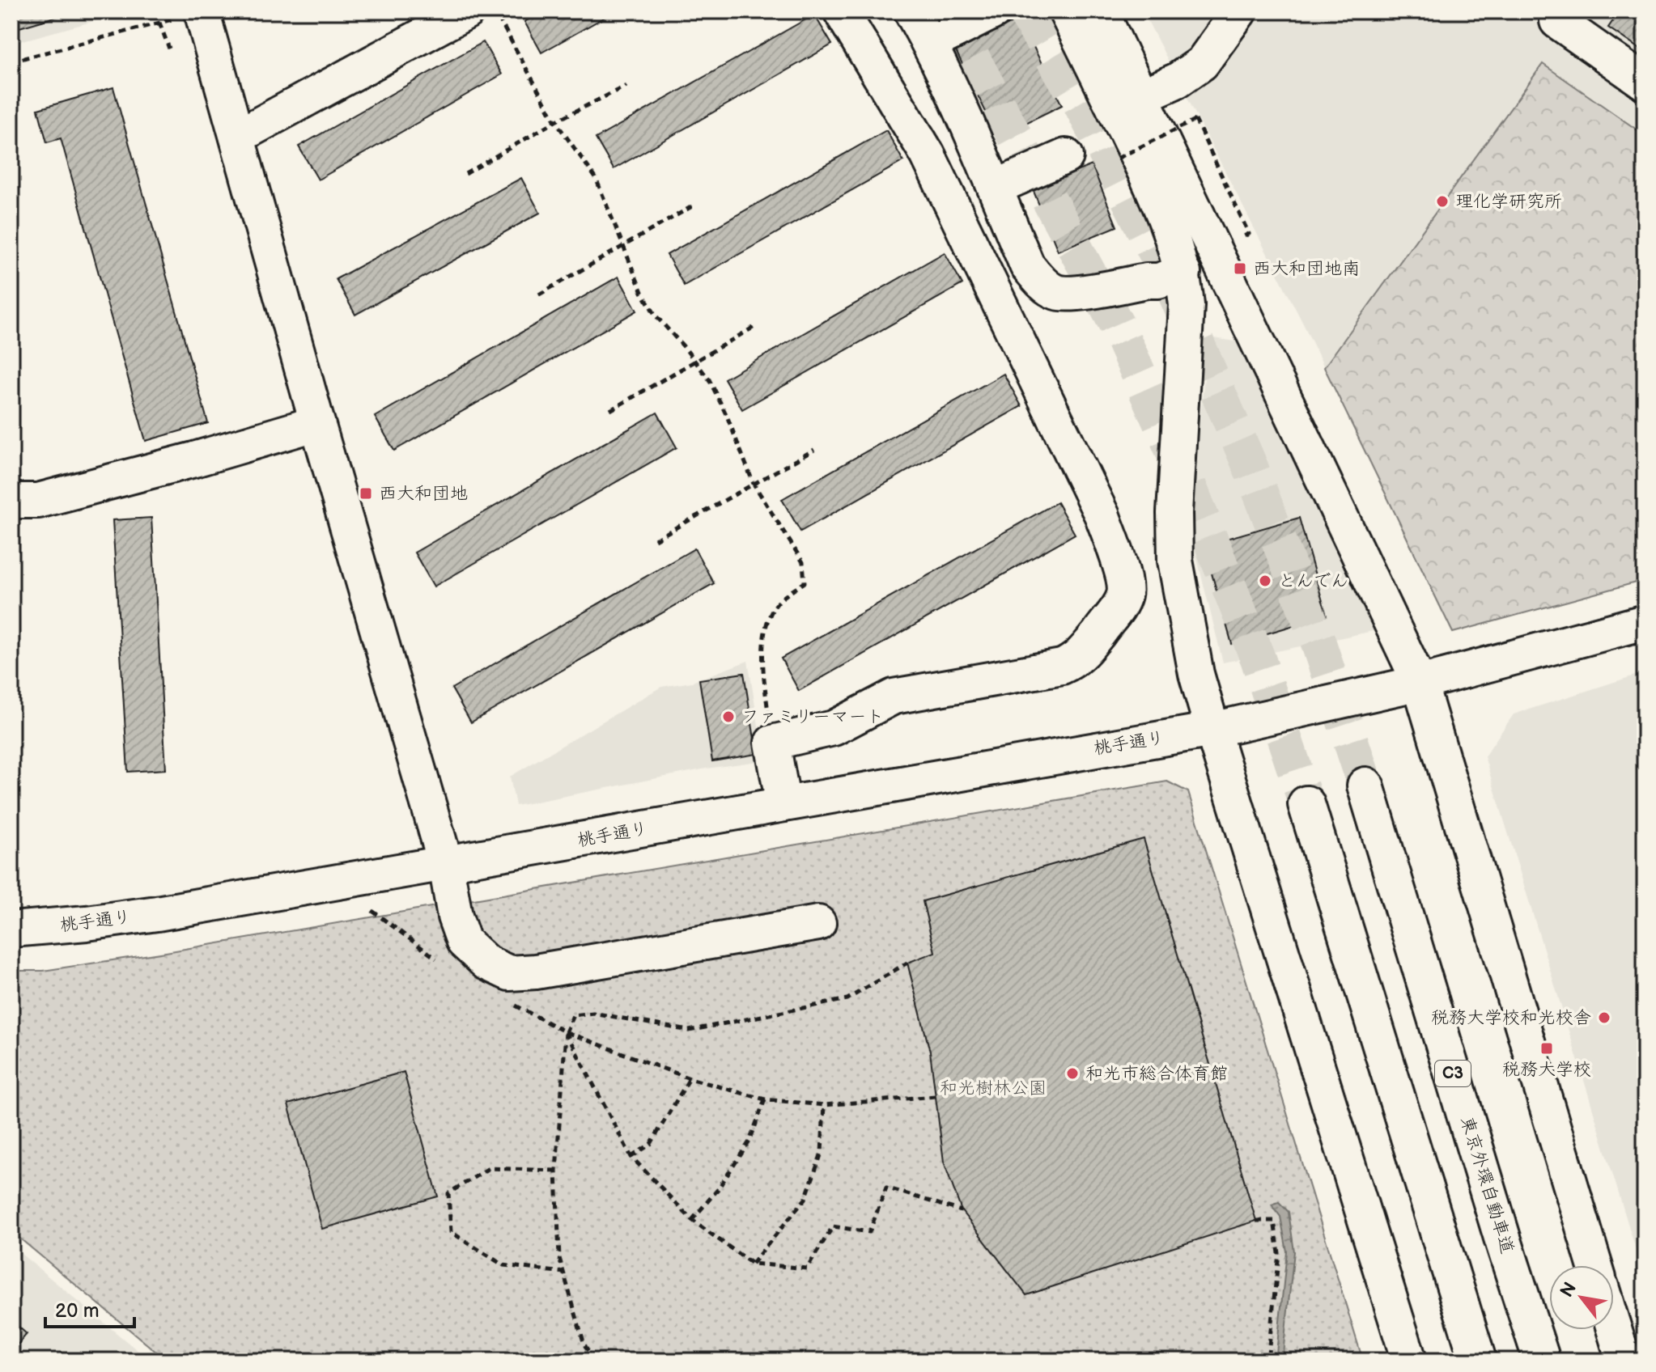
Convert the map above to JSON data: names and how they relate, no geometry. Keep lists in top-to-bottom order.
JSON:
{
  "streets": {
    "highway": ["C3", "東京外環自動車道"],
    "street": ["桃手通り"]
  },
  "parks": ["和光樹林公園"],
  "places": {
    "other": [
      "理化学研究所",
      "とんでん",
      "ファミリーマート",
      "税務大学校和光校舎",
      "和光市総合体育館"
    ],
    "transit": ["西大和団地南", "西大和団地", "税務大学校"]
  },
  "scale_bar": "20 m",
  "north": "top left"
}
